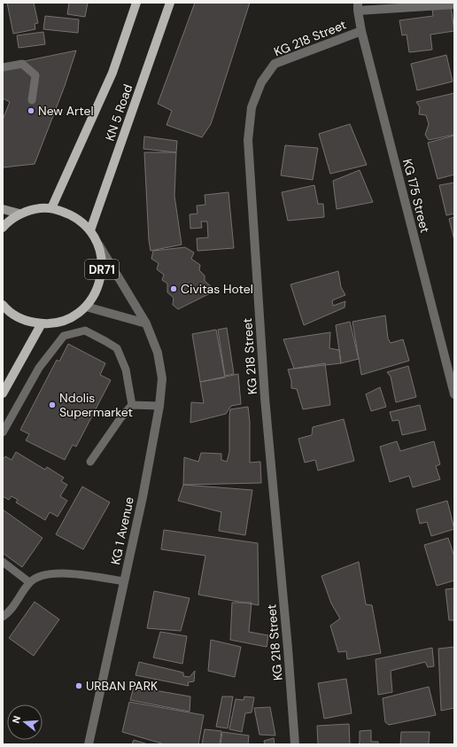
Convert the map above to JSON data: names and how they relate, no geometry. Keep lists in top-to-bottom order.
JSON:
{
  "streets": {
    "main road": ["KN 5 Road", "DR71"],
    "street": ["KG 218 Street", "KG 175 Street", "KG 1 Avenue"]
  },
  "crossings": [
    ["KG 218 Street", "KG 175 Street"],
    ["KN 5 Road", "DR71"],
    ["DR71", "KG 1 Avenue"]
  ],
  "places": [
    "New Artel",
    "Civitas Hotel",
    "Ndolis Supermarket",
    "URBAN PARK"
  ],
  "north": "left"
}
